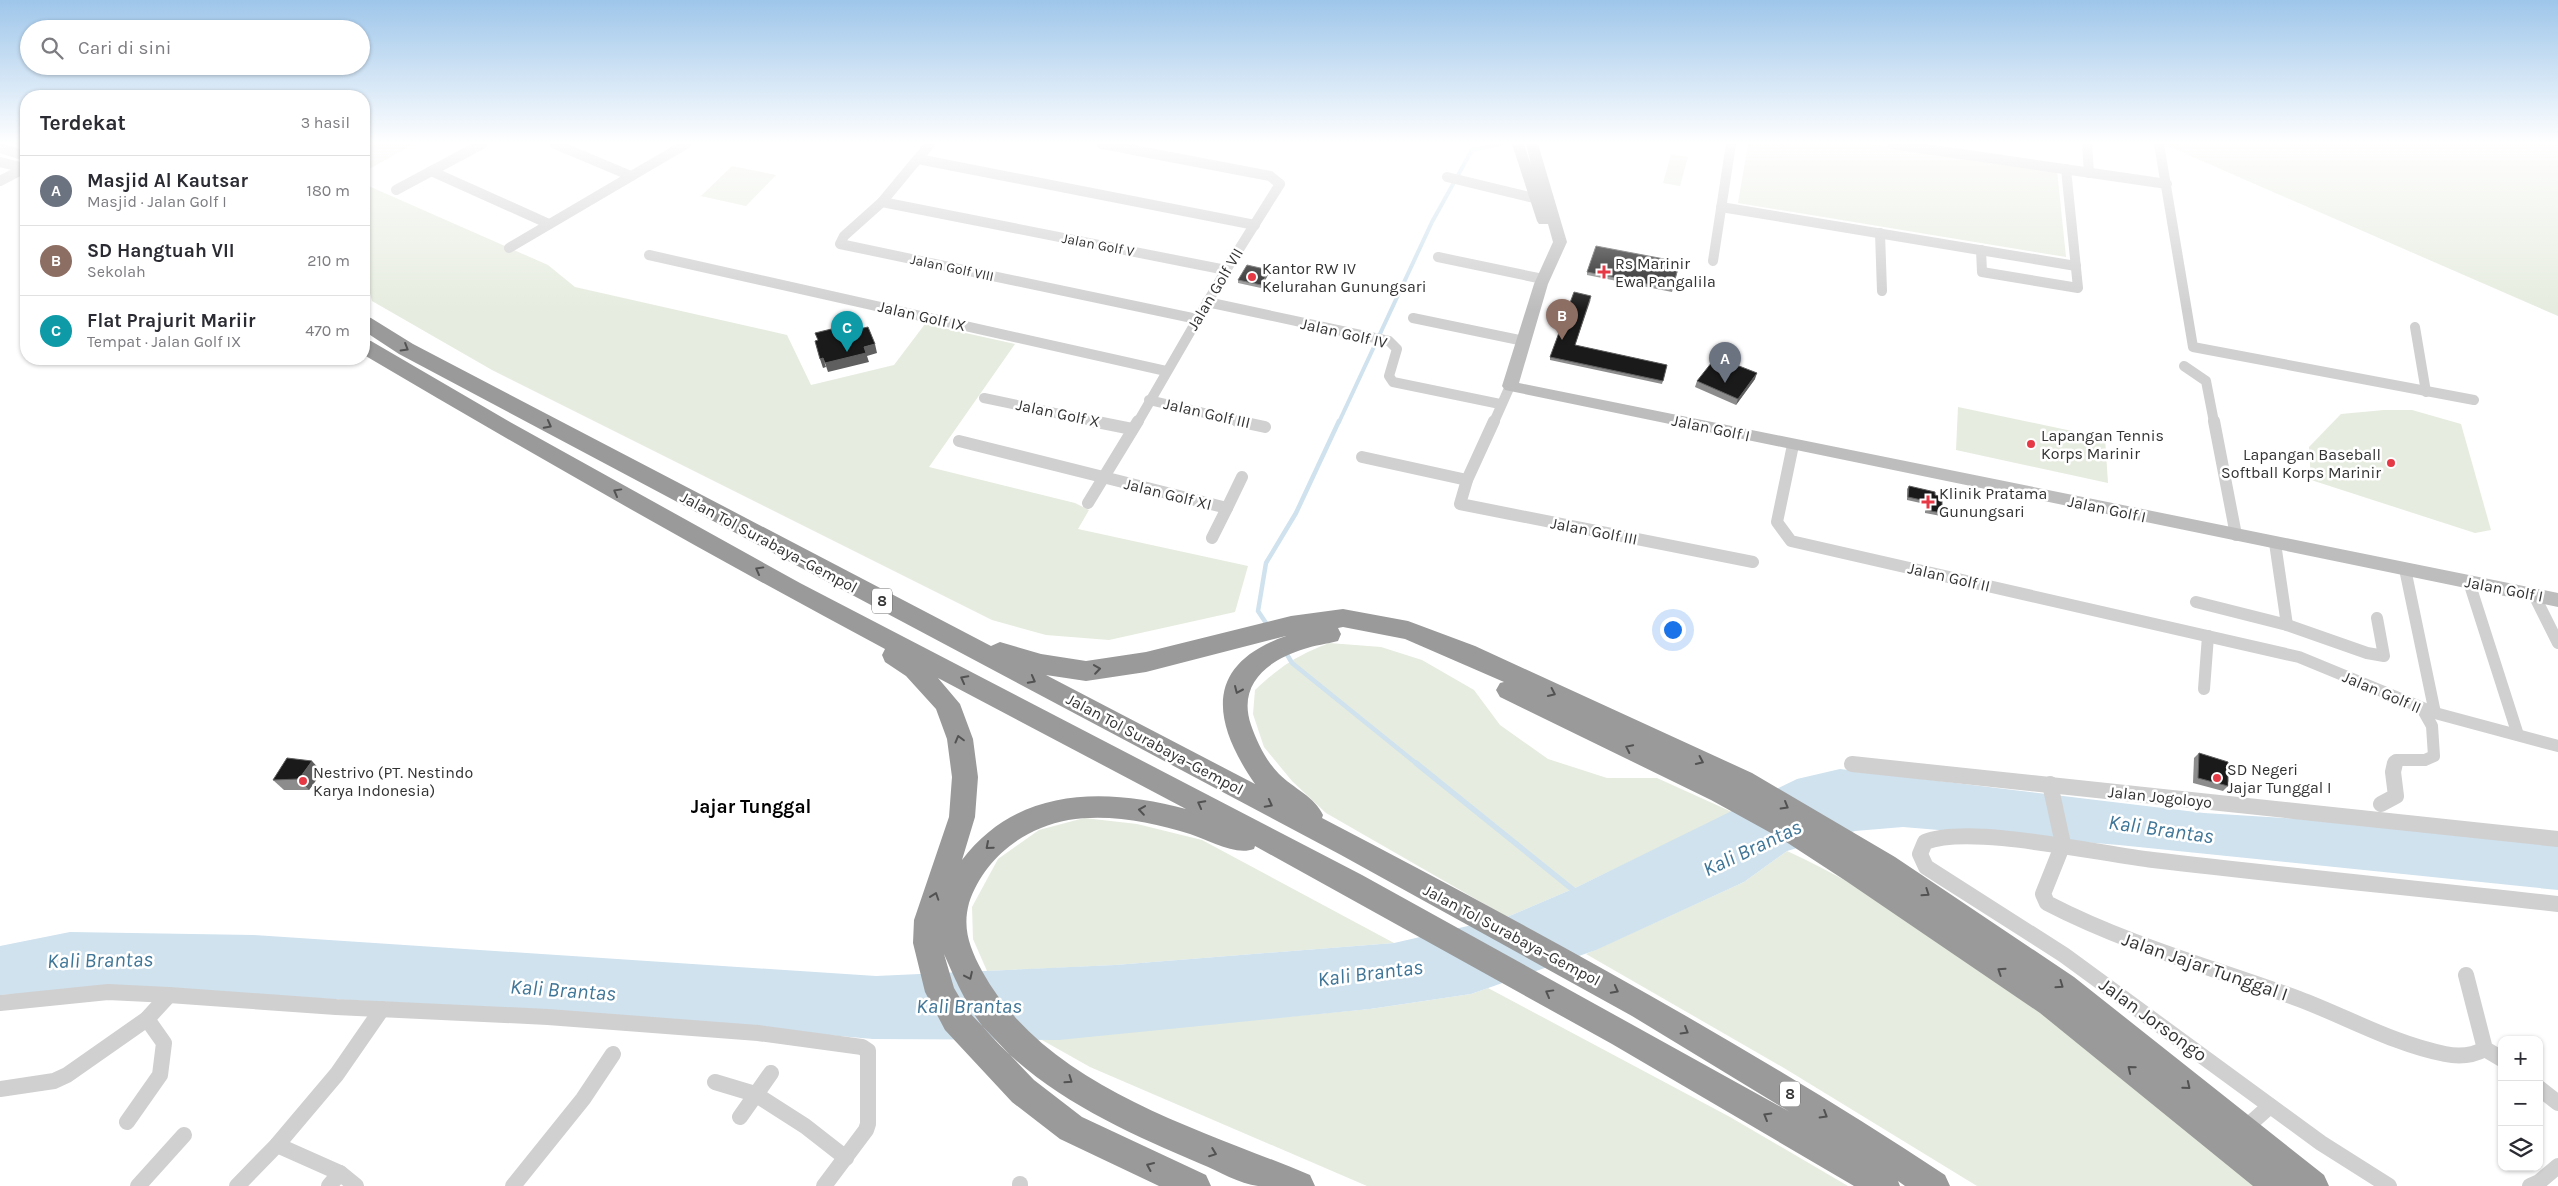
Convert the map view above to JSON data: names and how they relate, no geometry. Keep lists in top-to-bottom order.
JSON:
{
  "streets": {
    "highway": ["Jalan Tol Surabaya–Gempol", "8"],
    "main road": ["Jalan Golf I"],
    "street": [
      "Jalan Golf V",
      "Jalan Golf VIII",
      "Jalan Golf VII",
      "Jalan Golf IX",
      "Jalan Golf IV",
      "Jalan Golf X",
      "Jalan Golf III",
      "Jalan Golf XI",
      "Jalan Golf II",
      "Jalan Jogoloyo",
      "Jalan Jajar Tunggal I",
      "Jalan Jorsongo"
    ]
  },
  "crossings": [
    ["Jalan Golf V", "Jalan Golf VIII"],
    ["Jalan Golf V", "Jalan Golf VII"],
    ["Jalan Golf VIII", "Jalan Golf VII"],
    ["Jalan Golf VII", "Jalan Golf IX"],
    ["Jalan Golf VII", "Jalan Golf IV"],
    ["Jalan Golf VII", "Jalan Golf X"],
    ["Jalan Golf VII", "Jalan Golf III"],
    ["Jalan Golf VII", "Jalan Golf XI"],
    ["Jalan Golf IV", "Jalan Golf III"],
    ["Jalan Golf III", "Jalan Golf I"],
    ["Jalan Golf I", "Jalan Golf II"],
    ["Jalan Jajar Tunggal I", "Jalan Jorsongo"]
  ],
  "districts": ["Jajar Tunggal"],
  "water": ["Kali Brantas"],
  "places": {
    "health": ["Rs Marinir Ewa Pangalila", "Klinik Pratama Gunungsari"],
    "other": [
      "Kantor RW IV Kelurahan Gunungsari",
      "Lapangan Tennis Korps Marinir",
      "Lapangan Baseball Softball Korps Marinir",
      "SD Negeri Jajar Tunggal I",
      "Nestrivo (PT. Nestindo Karya Indonesia)"
    ]
  },
  "page": {
    "search": "Cari di sini",
    "heading": ["Terdekat", "3 hasil"],
    "list": [
      {
        "mark": "A",
        "name": "Masjid Al Kautsar",
        "note": "Masjid · Jalan Golf I",
        "value": "180 m"
      },
      {
        "mark": "B",
        "name": "SD Hangtuah VII",
        "note": "Sekolah",
        "value": "210 m"
      },
      {
        "mark": "C",
        "name": "Flat Prajurit Mariir",
        "note": "Tempat · Jalan Golf IX",
        "value": "470 m"
      }
    ],
    "pins": ["B", "C", "A"],
    "map_buttons": ["+", "−"]
  }
}
